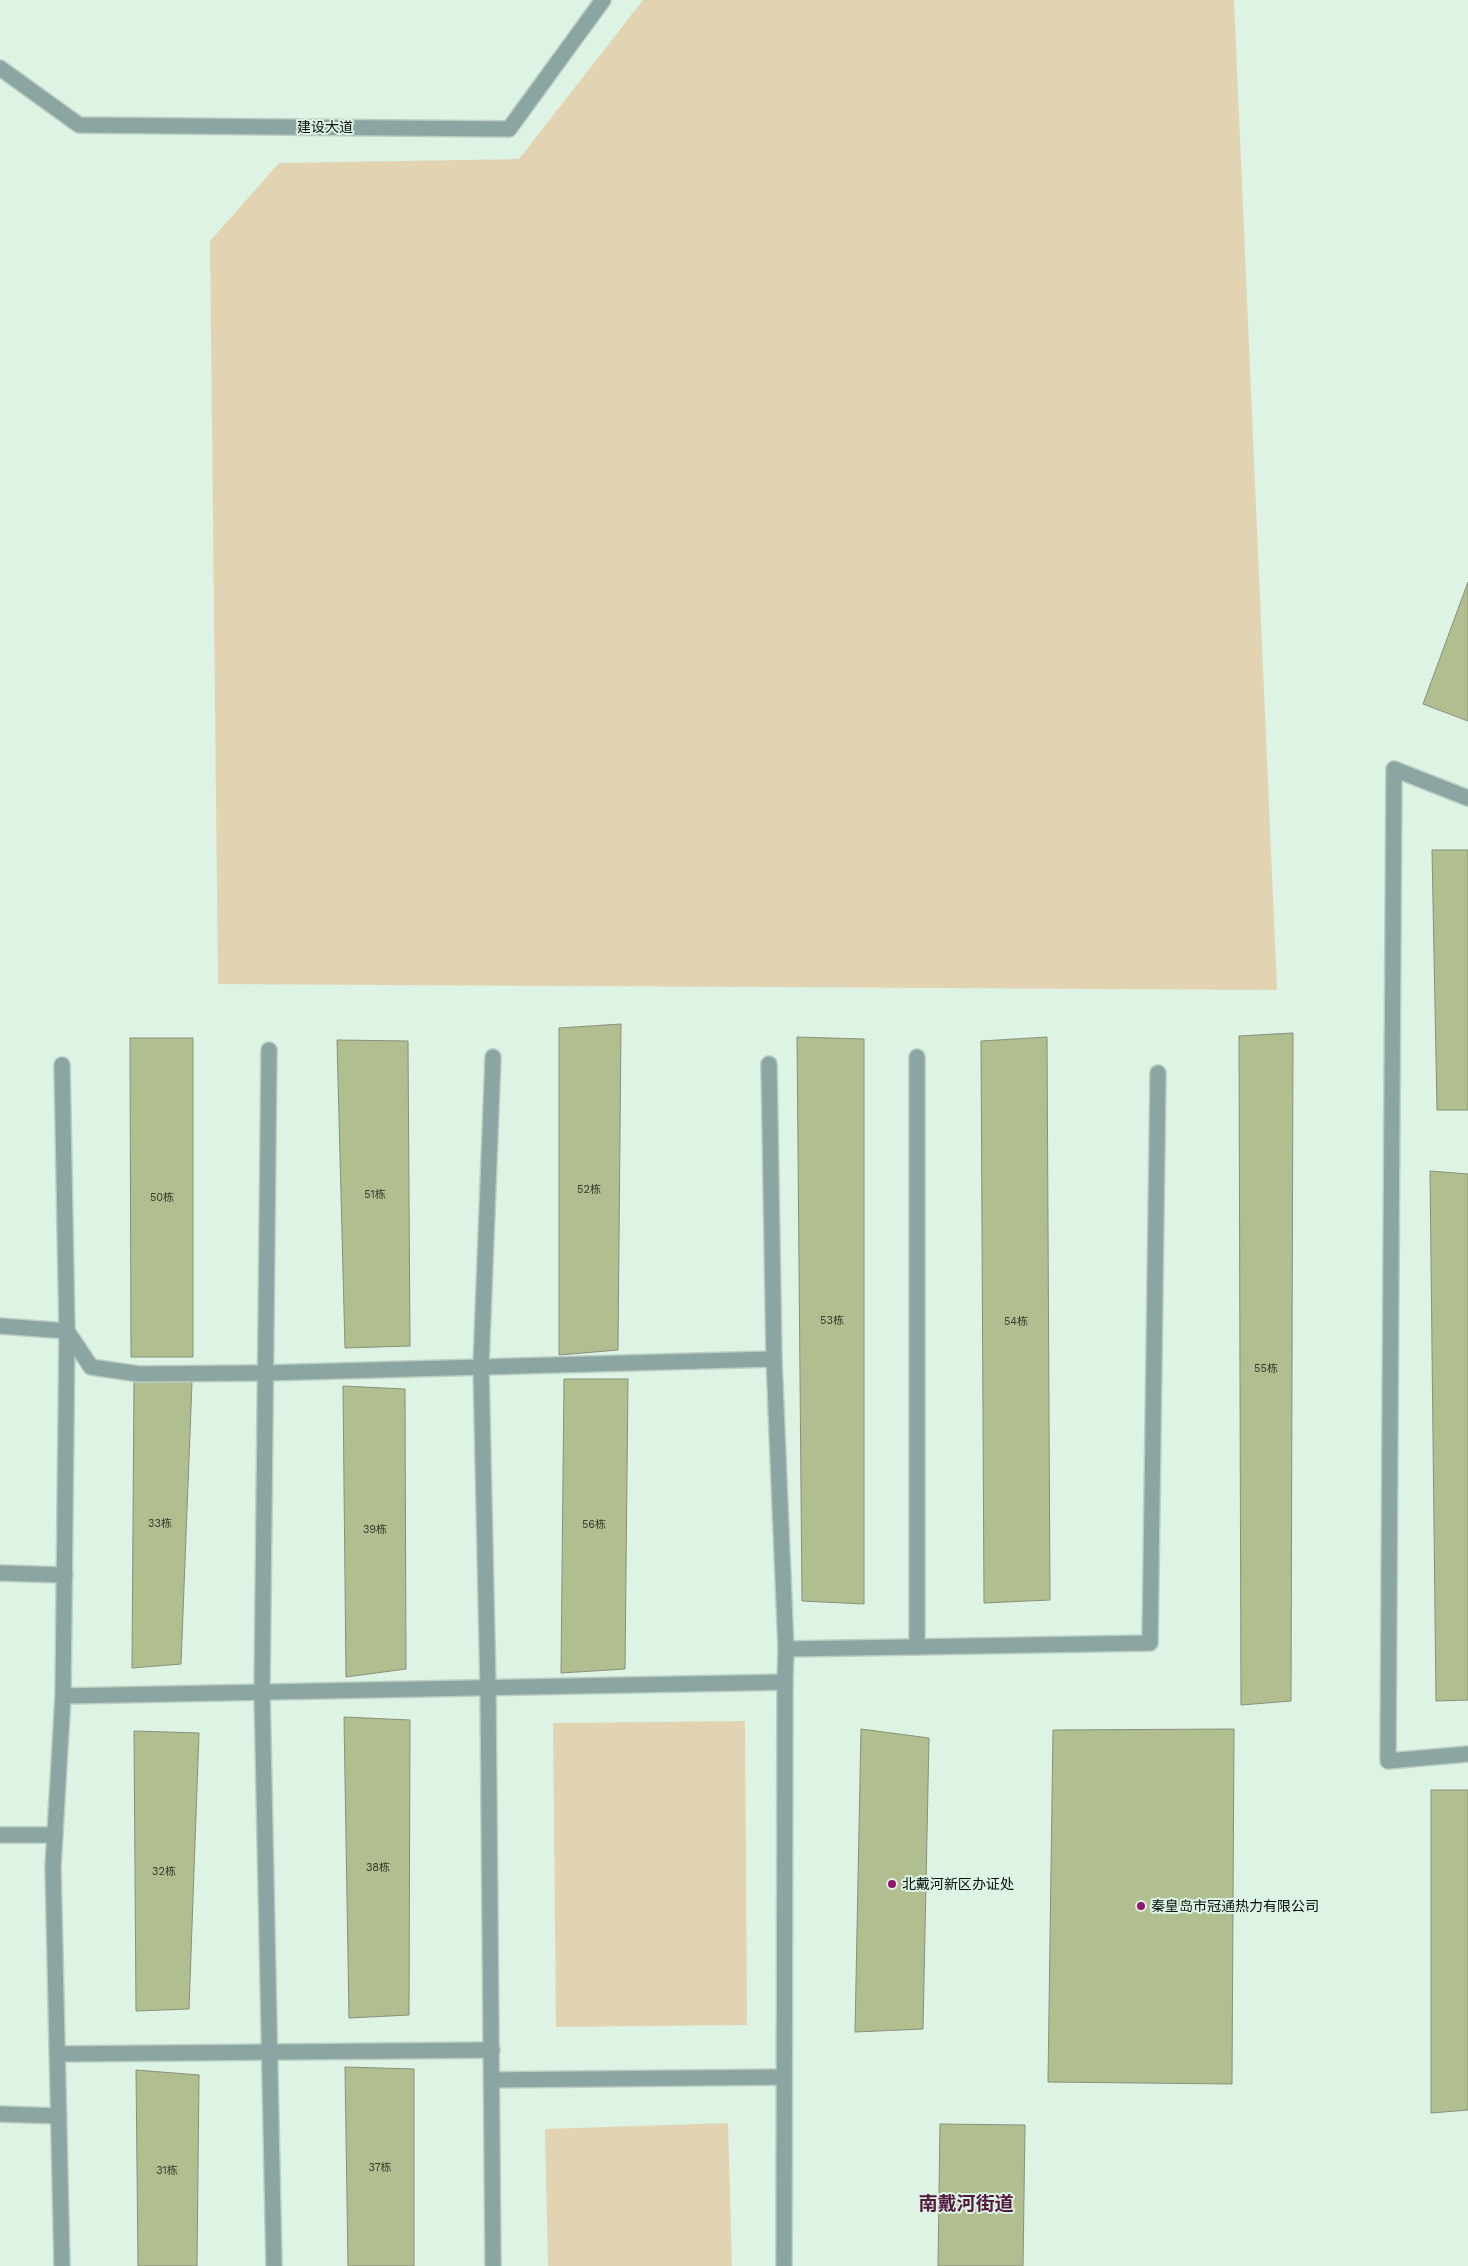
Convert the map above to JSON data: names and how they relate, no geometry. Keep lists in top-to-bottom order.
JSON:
{
  "streets": {
    "street": ["建设大道"]
  },
  "districts": ["南戴河街道"],
  "places": ["北戴河新区办证处", "秦皇岛市冠通热力有限公司"],
  "house_numbers": [
    "52栋",
    "51栋",
    "50栋",
    "53栋",
    "54栋",
    "55栋",
    "33栋",
    "56栋",
    "39栋",
    "38栋",
    "32栋",
    "37栋",
    "31栋"
  ]
}
